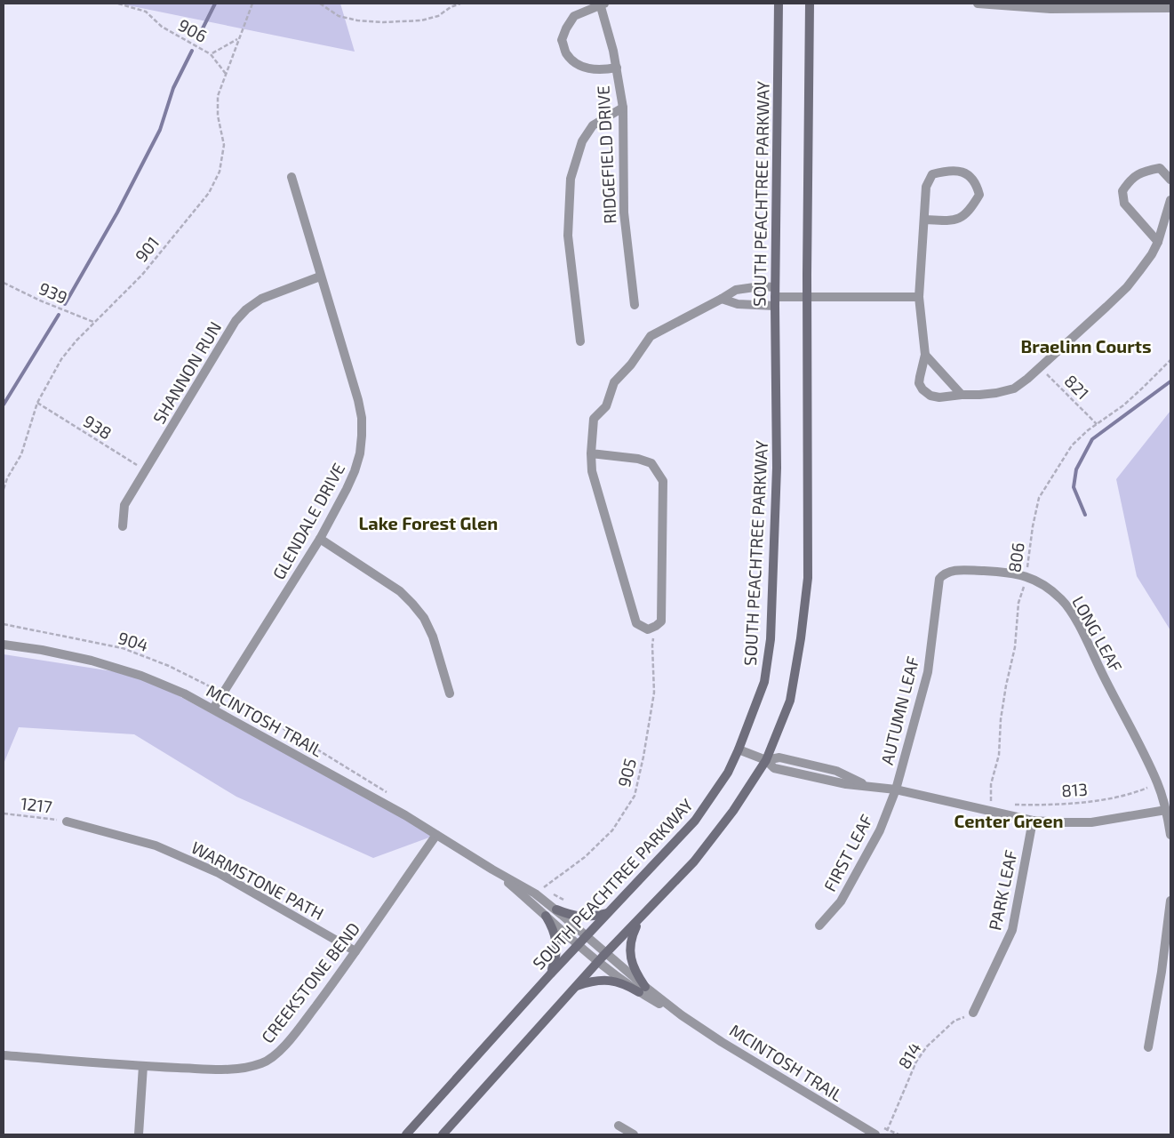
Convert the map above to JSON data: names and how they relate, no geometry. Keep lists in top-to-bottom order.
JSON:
{
  "streets": {
    "main road": ["SOUTH PEACHTREE PARKWAY"],
    "street": [
      "RIDGEFIELD DRIVE",
      "SHANNON RUN",
      "GLENDALE DRIVE",
      "LONG LEAF",
      "AUTUMN LEAF",
      "MCINTOSH TRAIL",
      "FIRST LEAF",
      "WARMSTONE PATH",
      "PARK LEAF",
      "CREEKSTONE BEND"
    ],
    "path": [
      "906",
      "901",
      "939",
      "821",
      "938",
      "806",
      "904",
      "905",
      "813",
      "1217",
      "814"
    ]
  },
  "crossings": [
    ["906", "901"],
    ["SOUTH PEACHTREE PARKWAY", "MCINTOSH TRAIL"],
    ["901", "939"],
    ["901", "938"],
    ["SHANNON RUN", "938"],
    ["SHANNON RUN", "GLENDALE DRIVE"],
    ["821", "806"],
    ["GLENDALE DRIVE", "904"],
    ["GLENDALE DRIVE", "MCINTOSH TRAIL"],
    ["806", "LONG LEAF"],
    ["LONG LEAF", "AUTUMN LEAF"],
    ["LONG LEAF", "813"],
    ["AUTUMN LEAF", "FIRST LEAF"],
    ["MCINTOSH TRAIL", "CREEKSTONE BEND"],
    ["1217", "WARMSTONE PATH"],
    ["WARMSTONE PATH", "CREEKSTONE BEND"],
    ["PARK LEAF", "814"]
  ],
  "districts": ["Braelinn Courts", "Lake Forest Glen", "Center Green"]
}
